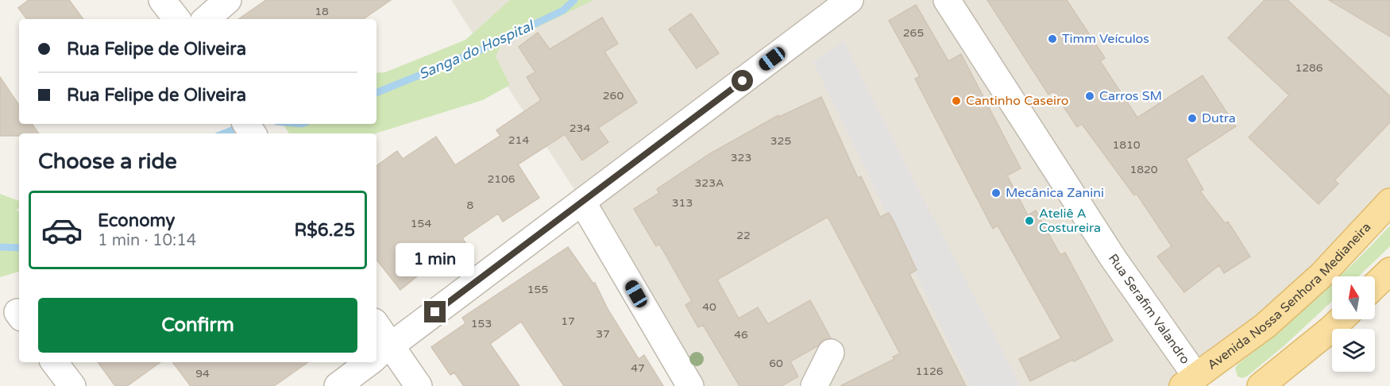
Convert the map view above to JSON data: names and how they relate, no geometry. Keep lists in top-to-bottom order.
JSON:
{
  "streets": {
    "main road": ["Avenida Nossa Senhora Medianeira"],
    "street": ["Rua Serafim Valandro"]
  },
  "crossings": [
    ["Avenida Nossa Senhora Medianeira", "Rua Serafim Valandro"]
  ],
  "water": ["Sanga do Hospital"],
  "places": [
    "Timm Veículos",
    "Carros SM",
    "Cantinho Caseiro",
    "Dutra",
    "Mecânica Zanini",
    "Ateliê A Costureira"
  ],
  "house_numbers": [
    "18",
    "265",
    "1286",
    "260",
    "234",
    "214",
    "325",
    "1810",
    "323",
    "1820",
    "2106",
    "323A",
    "313",
    "8",
    "154",
    "22",
    "155",
    "40",
    "17",
    "153",
    "37",
    "46",
    "60",
    "47",
    "1126",
    "94"
  ],
  "north": "top",
  "page": {
    "banner": ["Rua Felipe de Oliveira", "Rua Felipe de Oliveira"],
    "heading": "Choose a ride",
    "list": [
      {
        "name": "Economy",
        "note": "1 min · 10:14",
        "value": "R$6.25"
      }
    ],
    "bubble": "1 min",
    "buttons": "Confirm"
  }
}
